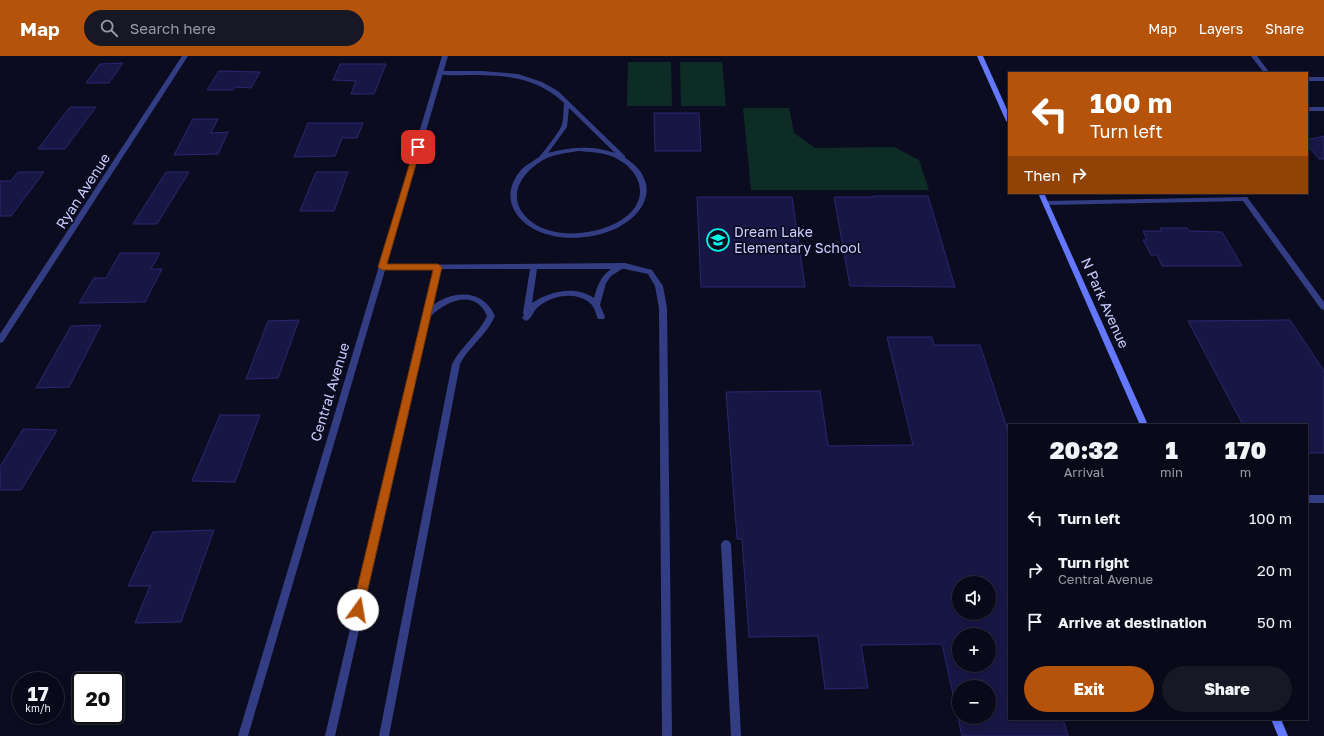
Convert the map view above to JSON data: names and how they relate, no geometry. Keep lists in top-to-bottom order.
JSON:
{
  "streets": {
    "main road": ["N Park Avenue"],
    "street": ["Ryan Avenue", "Central Avenue"]
  },
  "places": {
    "school or university": ["Dream Lake Elementary School"]
  },
  "page": {
    "header": "Map",
    "search": "Search here",
    "nav": ["Map", "Layers", "Share"],
    "turn": ["100 m", "Turn left"],
    "then": "Then",
    "eta": [
      "20:32",
      "Arrival",
      "1",
      "min",
      "170",
      "m"
    ],
    "list": [
      {
        "name": "Turn left",
        "value": "100 m"
      },
      {
        "name": "Turn right",
        "note": "Central Avenue",
        "value": "20 m"
      },
      {
        "name": "Arrive at destination",
        "value": "50 m"
      }
    ],
    "map_buttons": ["+", "−"],
    "buttons": ["Exit", "Share"],
    "speed": "17 km/h",
    "limit": "20"
  }
}
